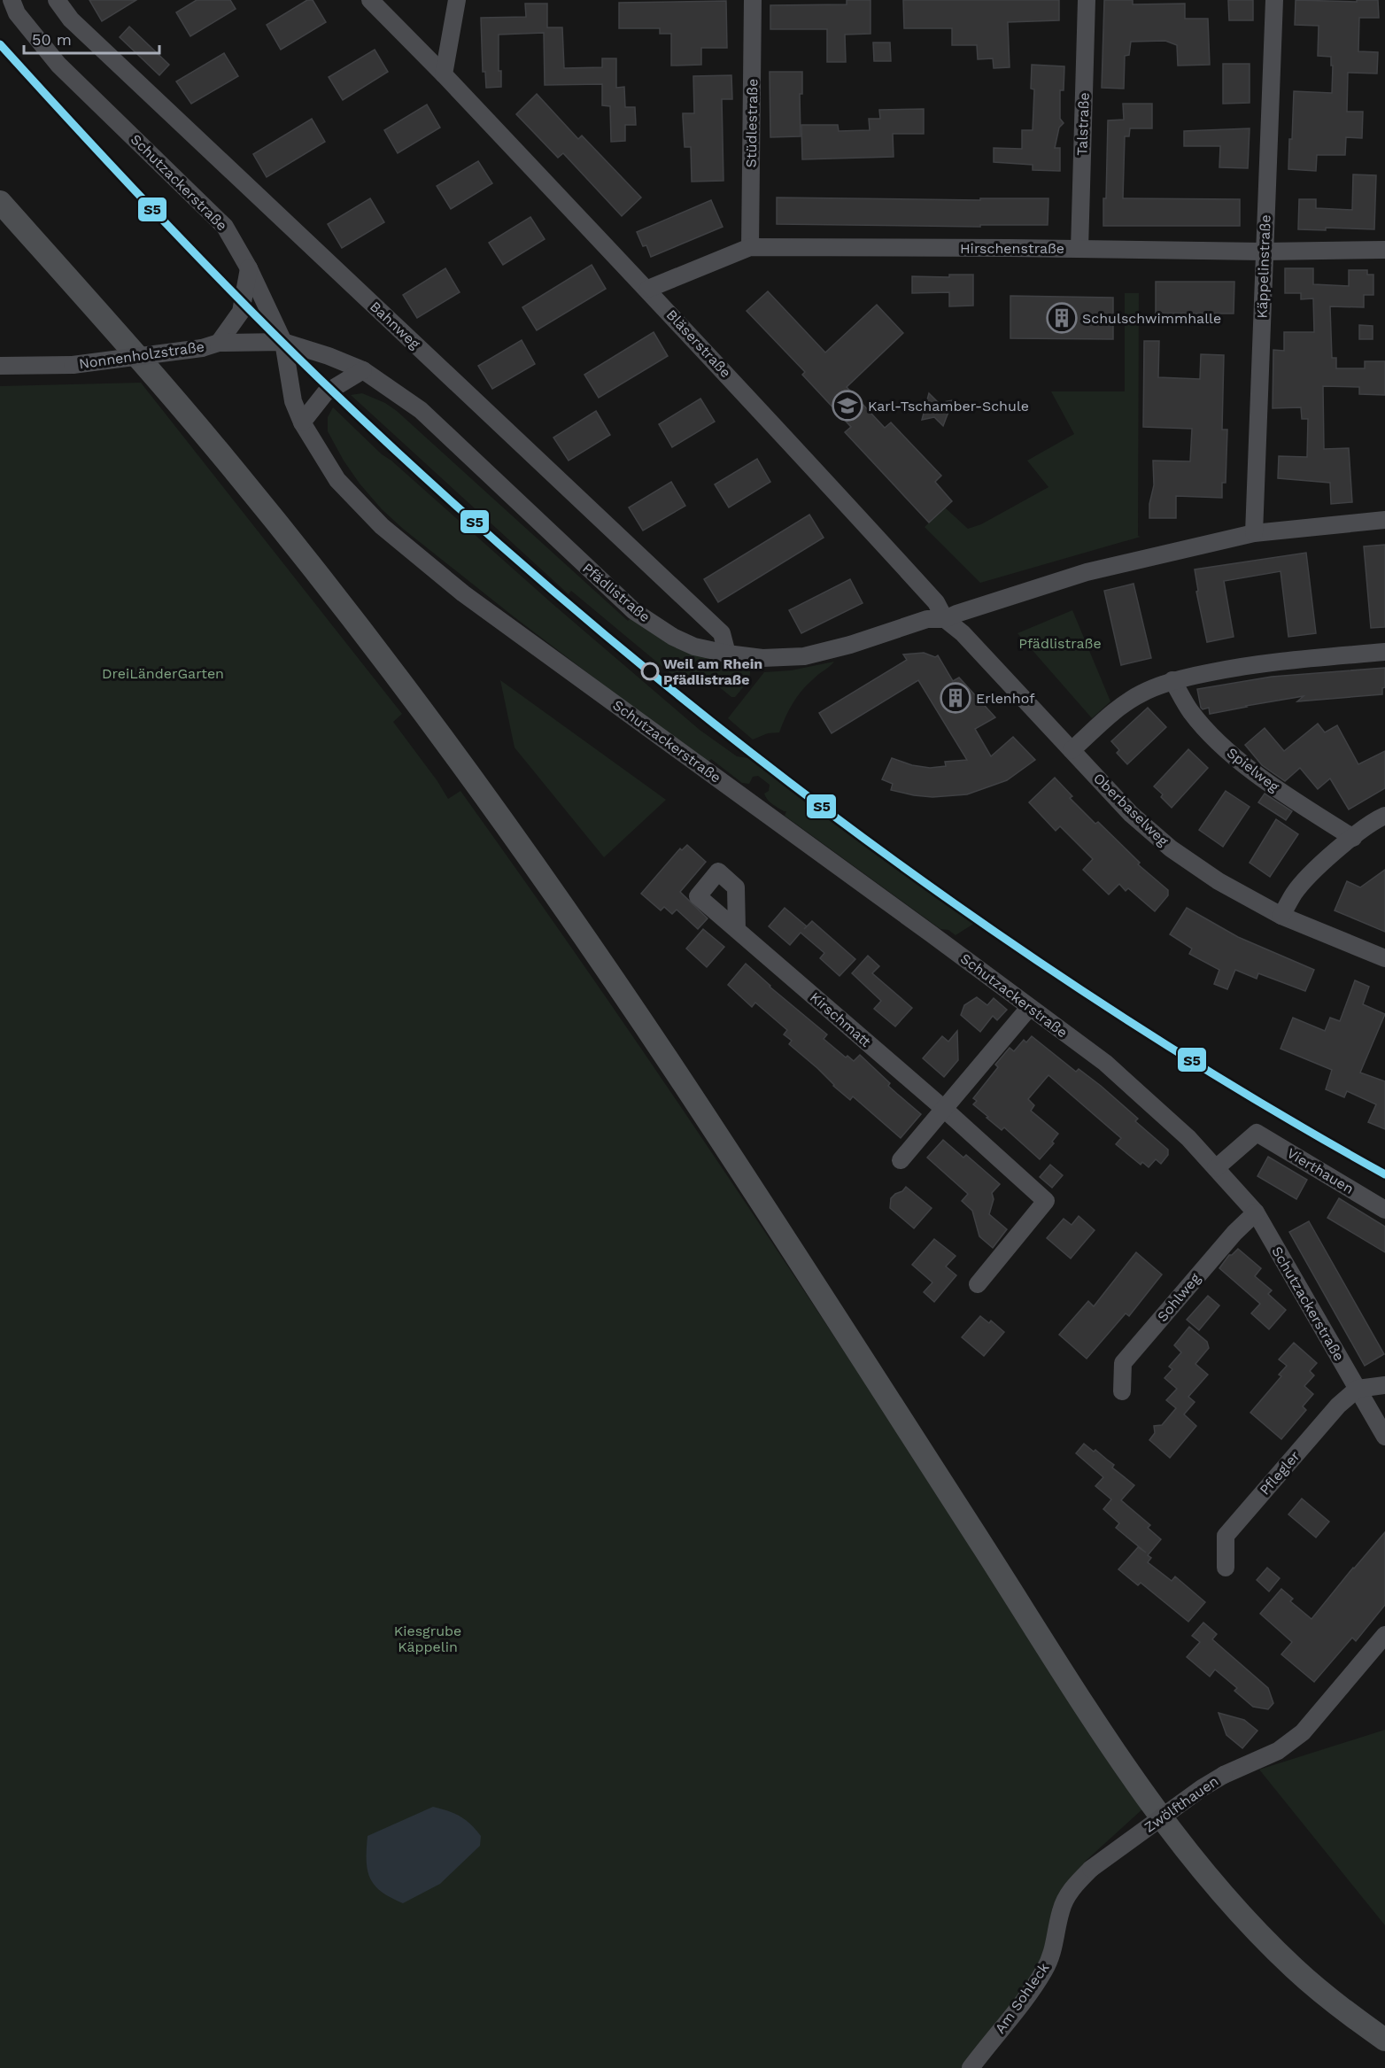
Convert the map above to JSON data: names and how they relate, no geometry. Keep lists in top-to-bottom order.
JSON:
{
  "streets": {
    "street": [
      "Stüdlestraße",
      "Talstraße",
      "Schutzackerstraße",
      "Hirschenstraße",
      "Käppelinstraße",
      "Bahnweg",
      "Bläserstraße",
      "Nonnenholzstraße",
      "Pfädlistraße",
      "Spielweg",
      "Oberbaselweg",
      "Kirschmatt",
      "Vierthauen",
      "Sohlweg",
      "Pflegler",
      "Zwölfthauen",
      "Am Sohleck"
    ]
  },
  "crossings": [
    ["Stüdlestraße", "Hirschenstraße"],
    ["Talstraße", "Hirschenstraße"],
    ["Schutzackerstraße", "Nonnenholzstraße"],
    ["Schutzackerstraße", "Pfädlistraße"],
    ["Schutzackerstraße", "Vierthauen"],
    ["Schutzackerstraße", "Sohlweg"],
    ["Schutzackerstraße", "Pflegler"],
    ["Hirschenstraße", "Käppelinstraße"],
    ["Hirschenstraße", "Bläserstraße"],
    ["Käppelinstraße", "Pfädlistraße"],
    ["Bahnweg", "Pfädlistraße"],
    ["Bläserstraße", "Pfädlistraße"],
    ["Bläserstraße", "Oberbaselweg"],
    ["Nonnenholzstraße", "Pfädlistraße"],
    ["Pfädlistraße", "Oberbaselweg"],
    ["Zwölfthauen", "Am Sohleck"]
  ],
  "parks": ["Pfädlistraße", "DreiLänderGarten", "Kiesgrube Käppelin"],
  "places": {
    "building": ["Schulschwimmhalle", "Erlenhof"],
    "school or university": ["Karl-Tschamber-Schule"],
    "other": ["Weil am Rhein Pfädlistraße"]
  },
  "lines": ["transit line S5"],
  "scale_bar": "50 m"
}
